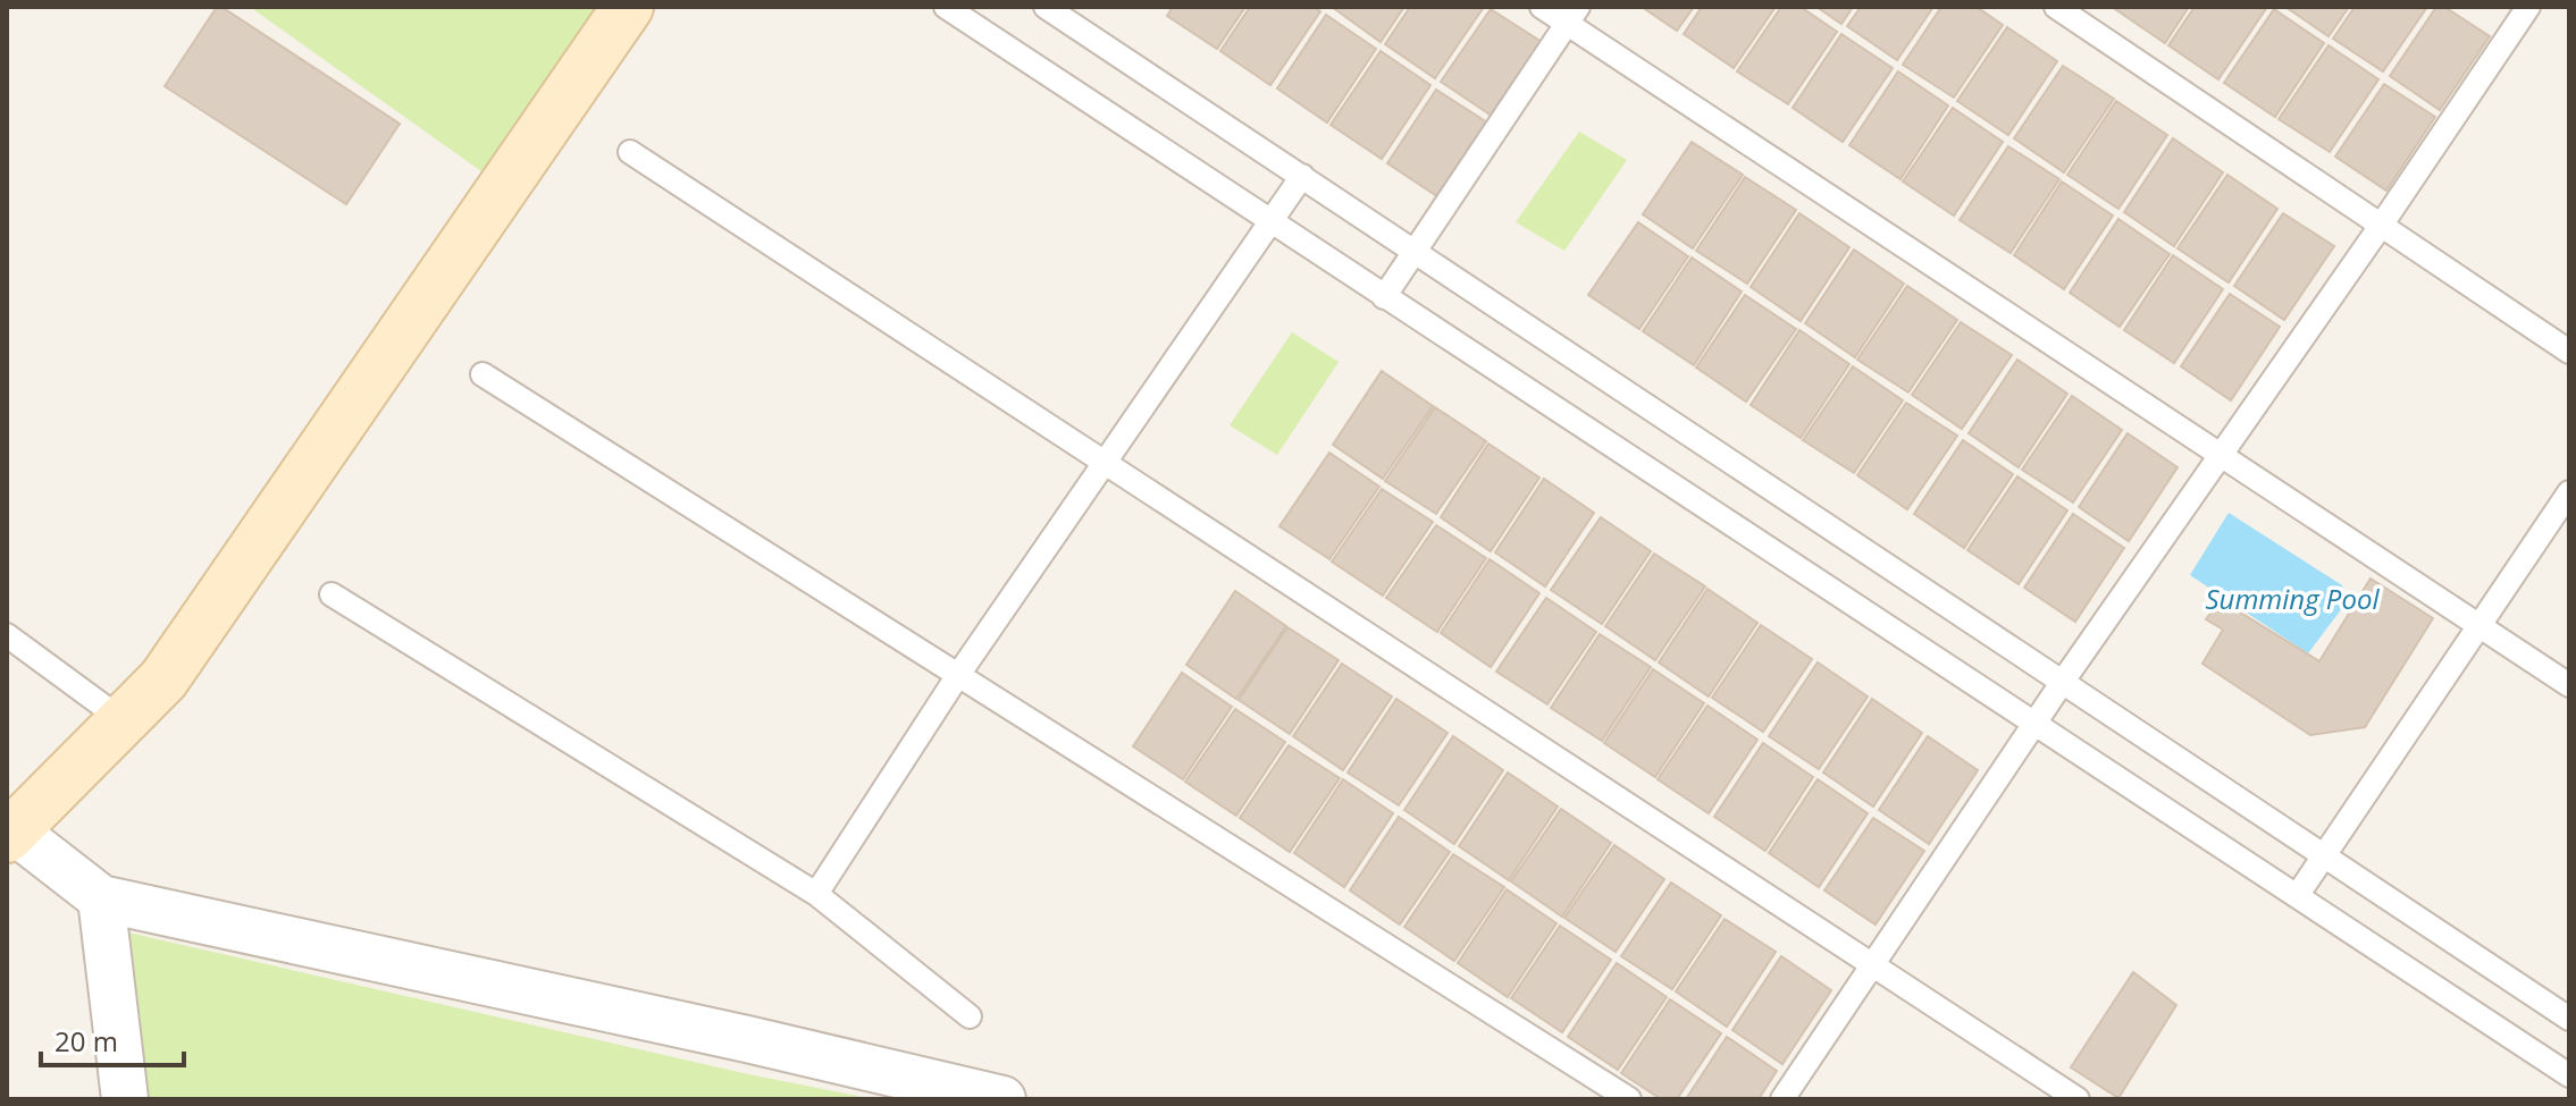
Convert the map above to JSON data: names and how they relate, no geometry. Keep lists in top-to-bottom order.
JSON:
{
  "water": ["Summing Pool"],
  "scale_bar": "20 m"
}
